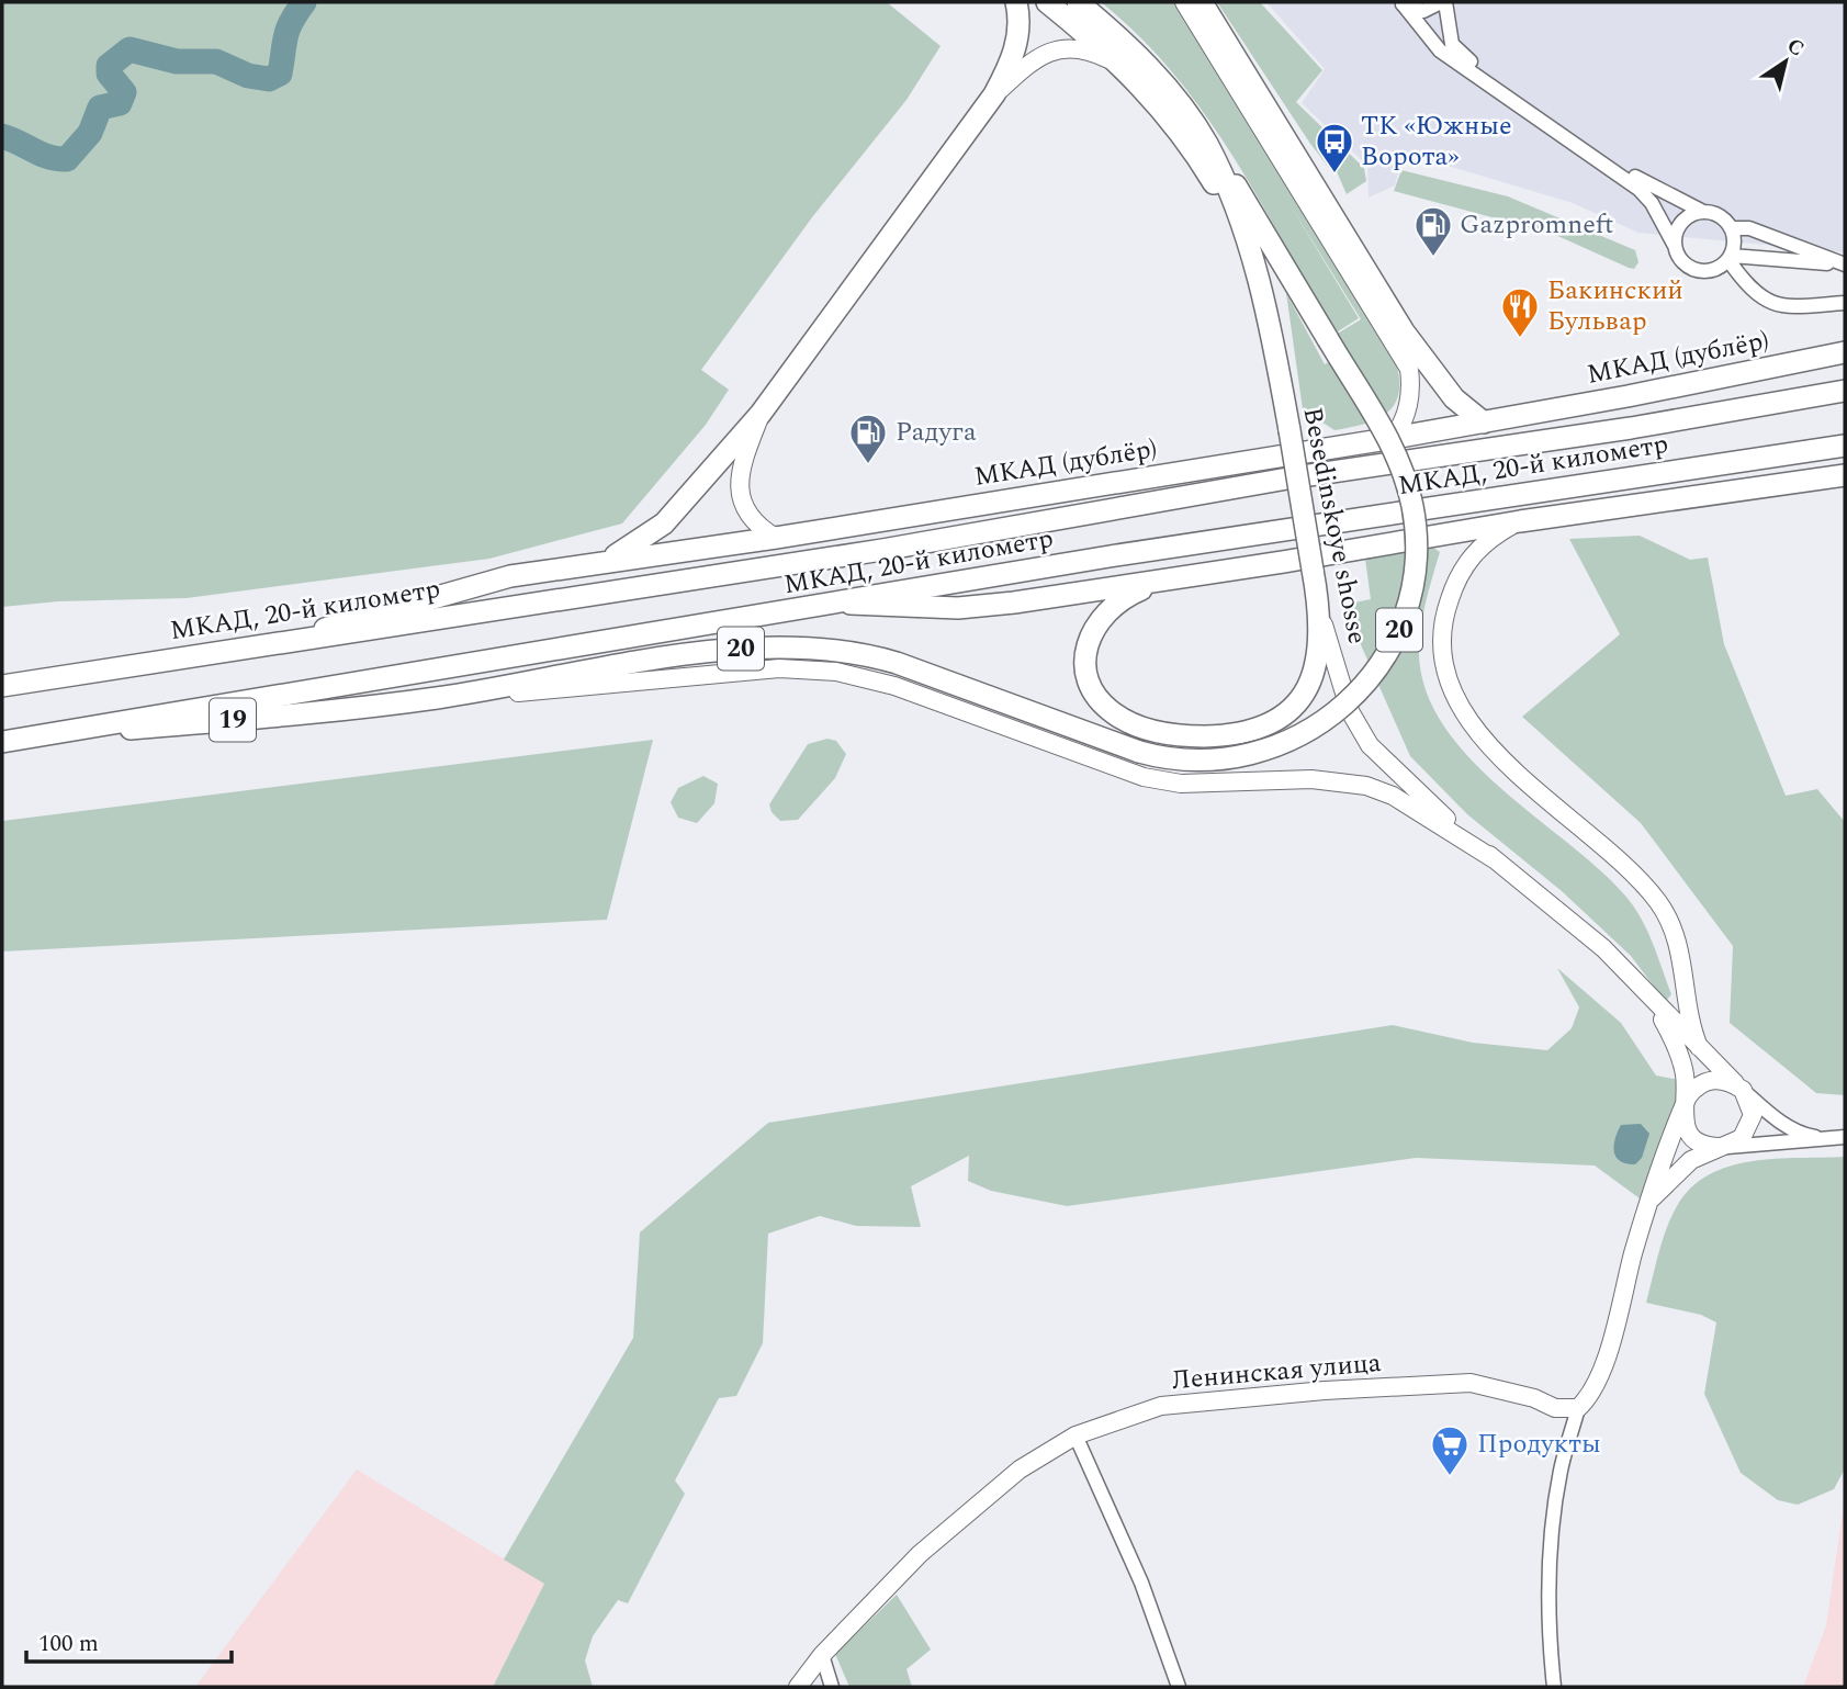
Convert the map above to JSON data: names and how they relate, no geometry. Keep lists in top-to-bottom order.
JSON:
{
  "streets": {
    "main road": [
      "МКАД (дублёр)",
      "МКАД, 20-й километр",
      "Besedinskoye shosse",
      "20",
      "19"
    ],
    "street": ["Ленинская улица"]
  },
  "crossings": [
    ["МКАД (дублёр)", "МКАД, 20-й километр"],
    ["МКАД, 20-й километр", "19"],
    ["Besedinskoye shosse", "20"],
    ["Besedinskoye shosse", "19"],
    ["20", "19"]
  ],
  "places": {
    "bus stop": ["ТК «Южные Ворота»"],
    "fuel station": ["Gazpromneft", "Радуга"],
    "restaurant": ["Бакинский Бульвар"],
    "supermarket": ["Продукты"]
  },
  "scale_bar": "100 m",
  "north": "top right"
}
